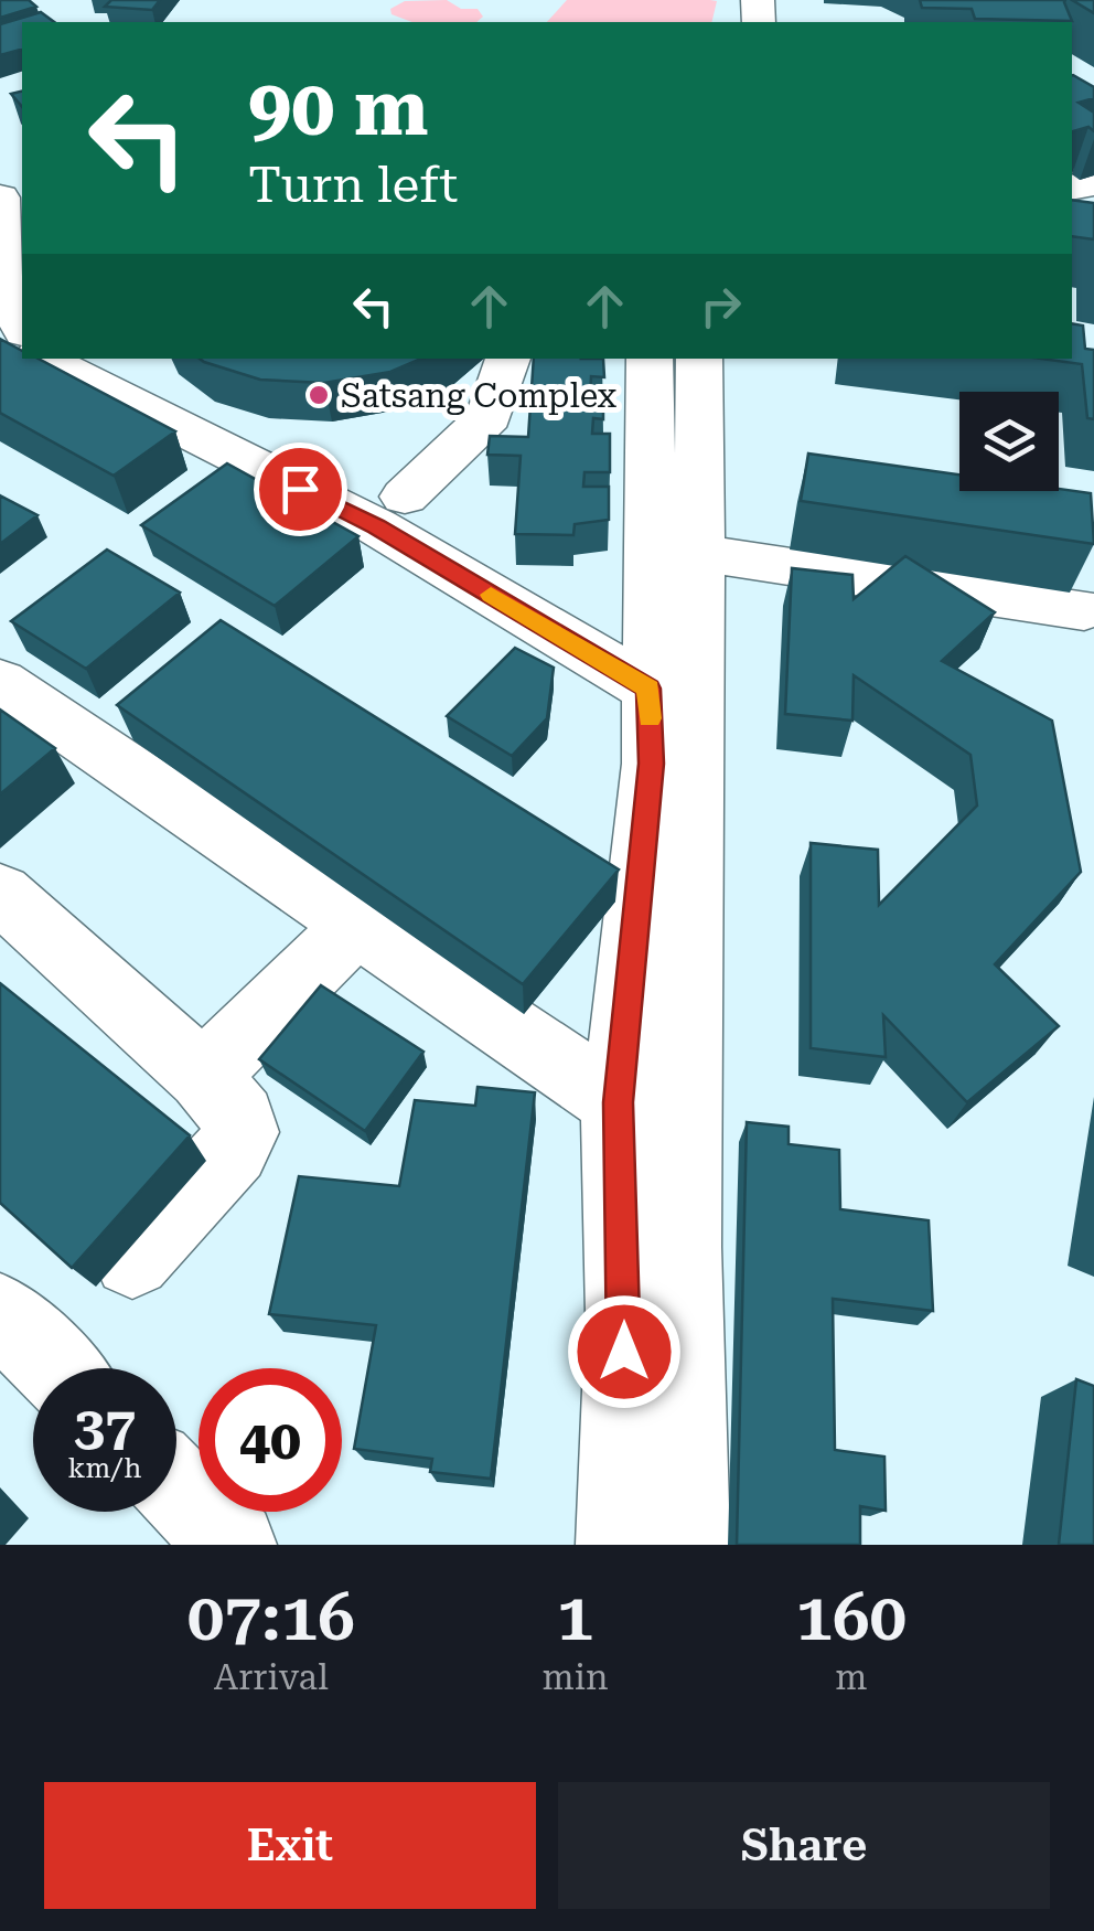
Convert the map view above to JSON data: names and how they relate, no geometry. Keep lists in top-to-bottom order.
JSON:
{
  "places": ["Satsang Complex"],
  "page": {
    "turn": ["90 m", "Turn left"],
    "speed": "37 km/h",
    "limit": "40",
    "eta": [
      "07:16",
      "Arrival",
      "1",
      "min",
      "160",
      "m"
    ],
    "buttons": ["Exit", "Share"]
  }
}
